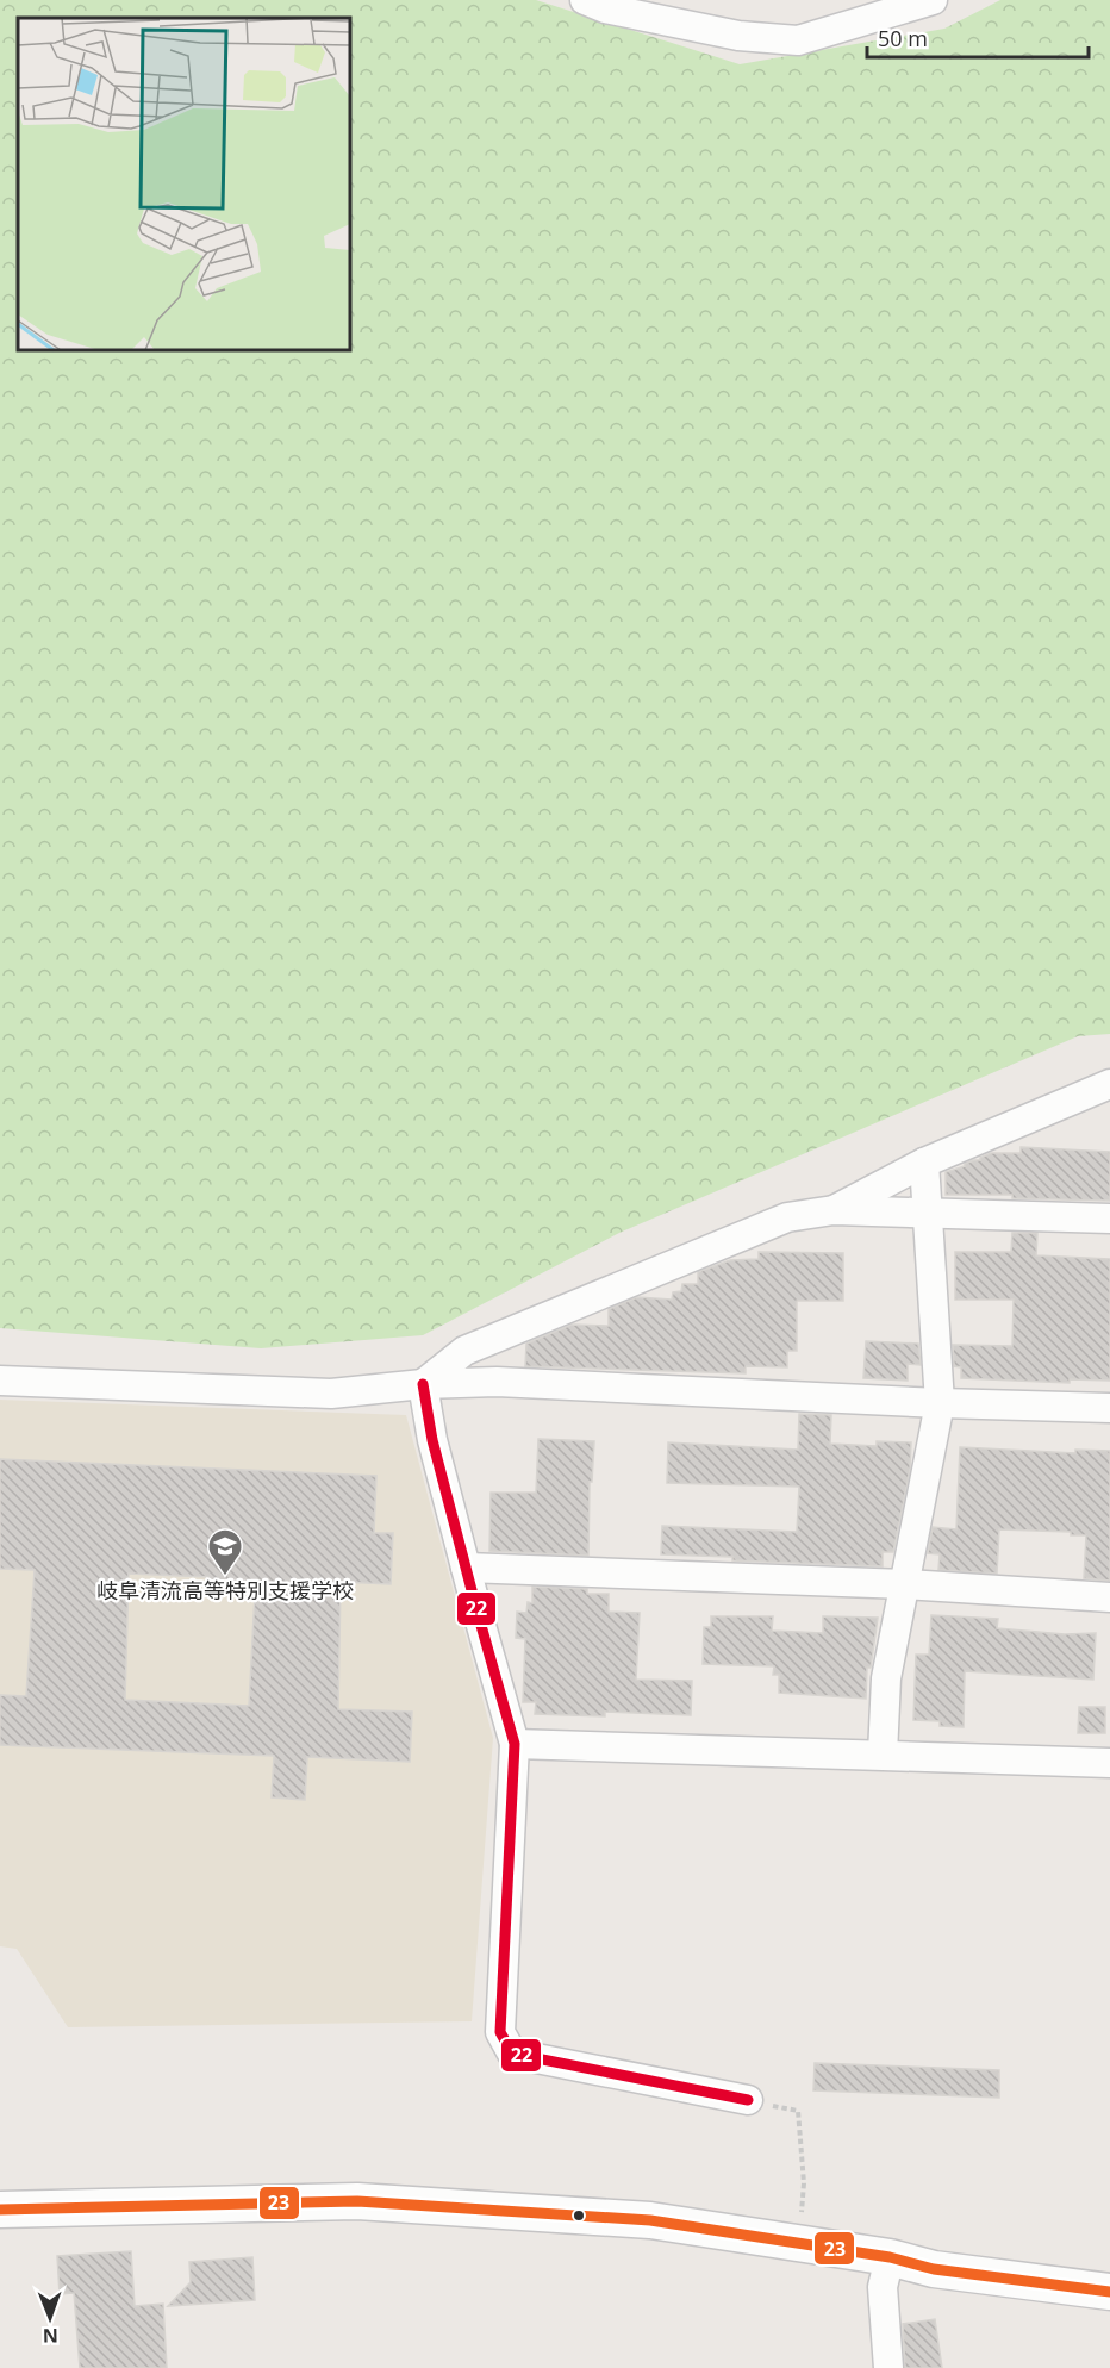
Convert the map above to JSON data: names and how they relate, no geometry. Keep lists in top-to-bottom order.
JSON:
{
  "places": {
    "school or university": ["岐阜清流高等特別支援学校"]
  },
  "lines": ["transit line 22", "transit line 23"],
  "scale_bar": "50 m",
  "north": "bottom"
}
